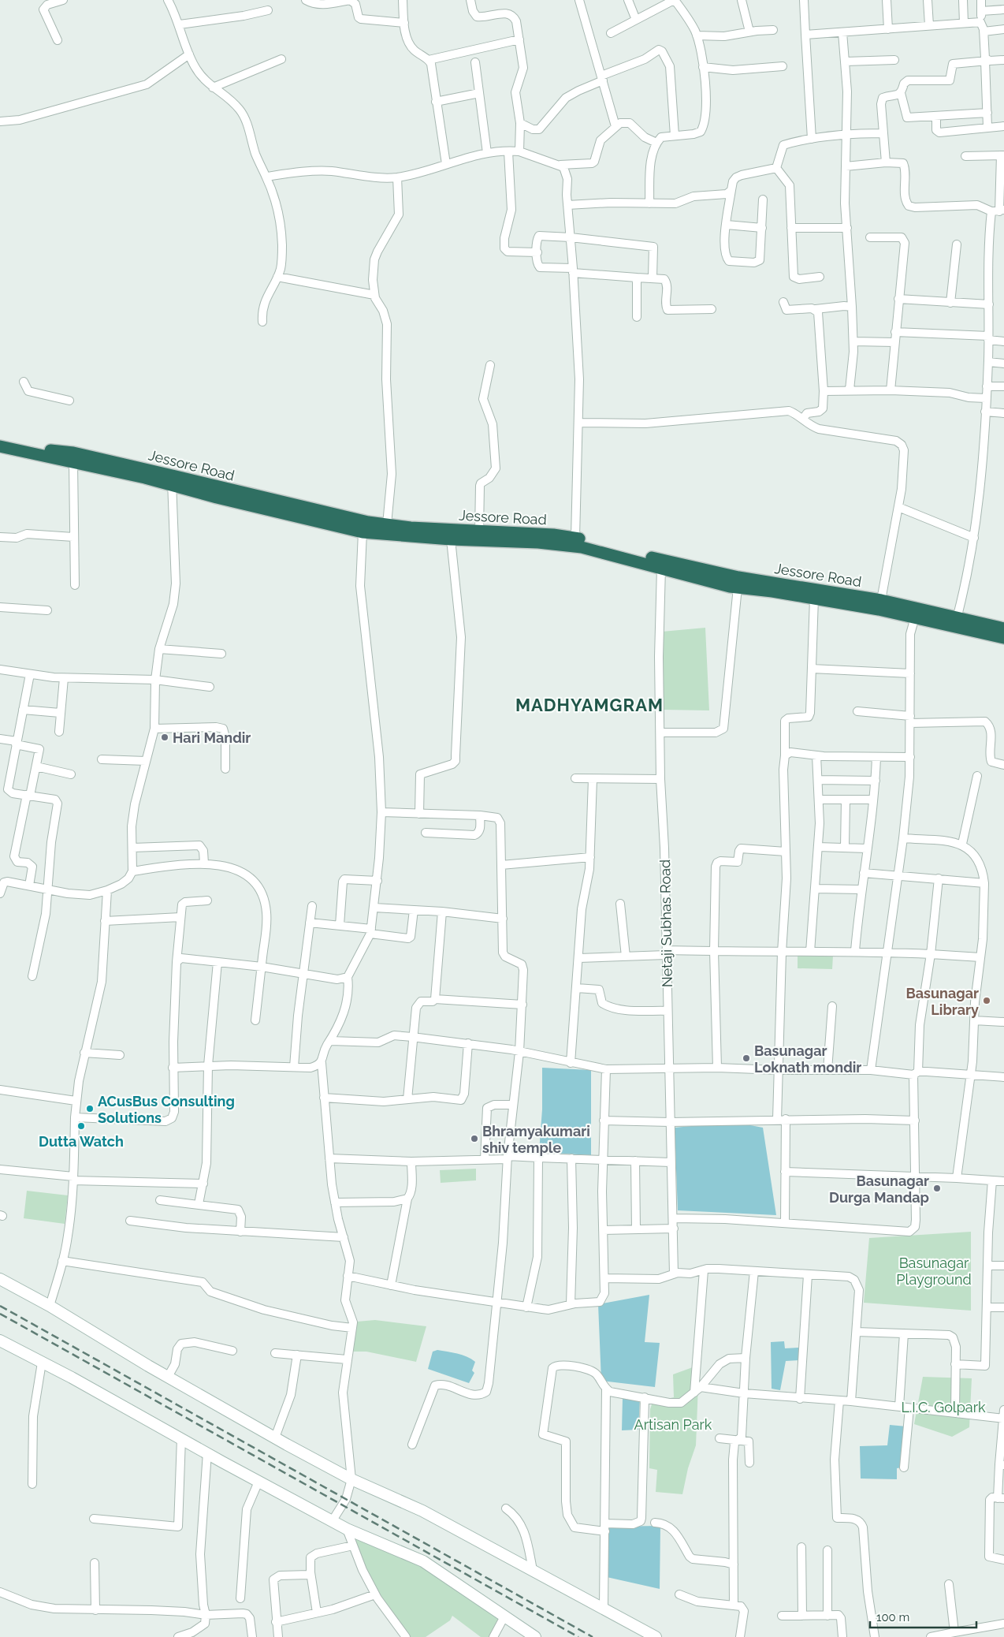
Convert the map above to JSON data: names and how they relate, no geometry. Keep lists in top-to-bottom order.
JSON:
{
  "streets": {
    "highway": ["Jessore Road"],
    "street": ["Netaji Subhas Road"]
  },
  "districts": ["MADHYAMGRAM"],
  "parks": ["Basunagar Playground", "L.I.C. Golpark", "Artisan Park"],
  "places": [
    "Hari Mandir",
    "Basunagar Library",
    "Basunagar Loknath mondir",
    "ACusBus Consulting Solutions",
    "Dutta Watch",
    "Bhramyakumari shiv temple",
    "Basunagar Durga Mandap"
  ],
  "scale_bar": "100 m"
}
